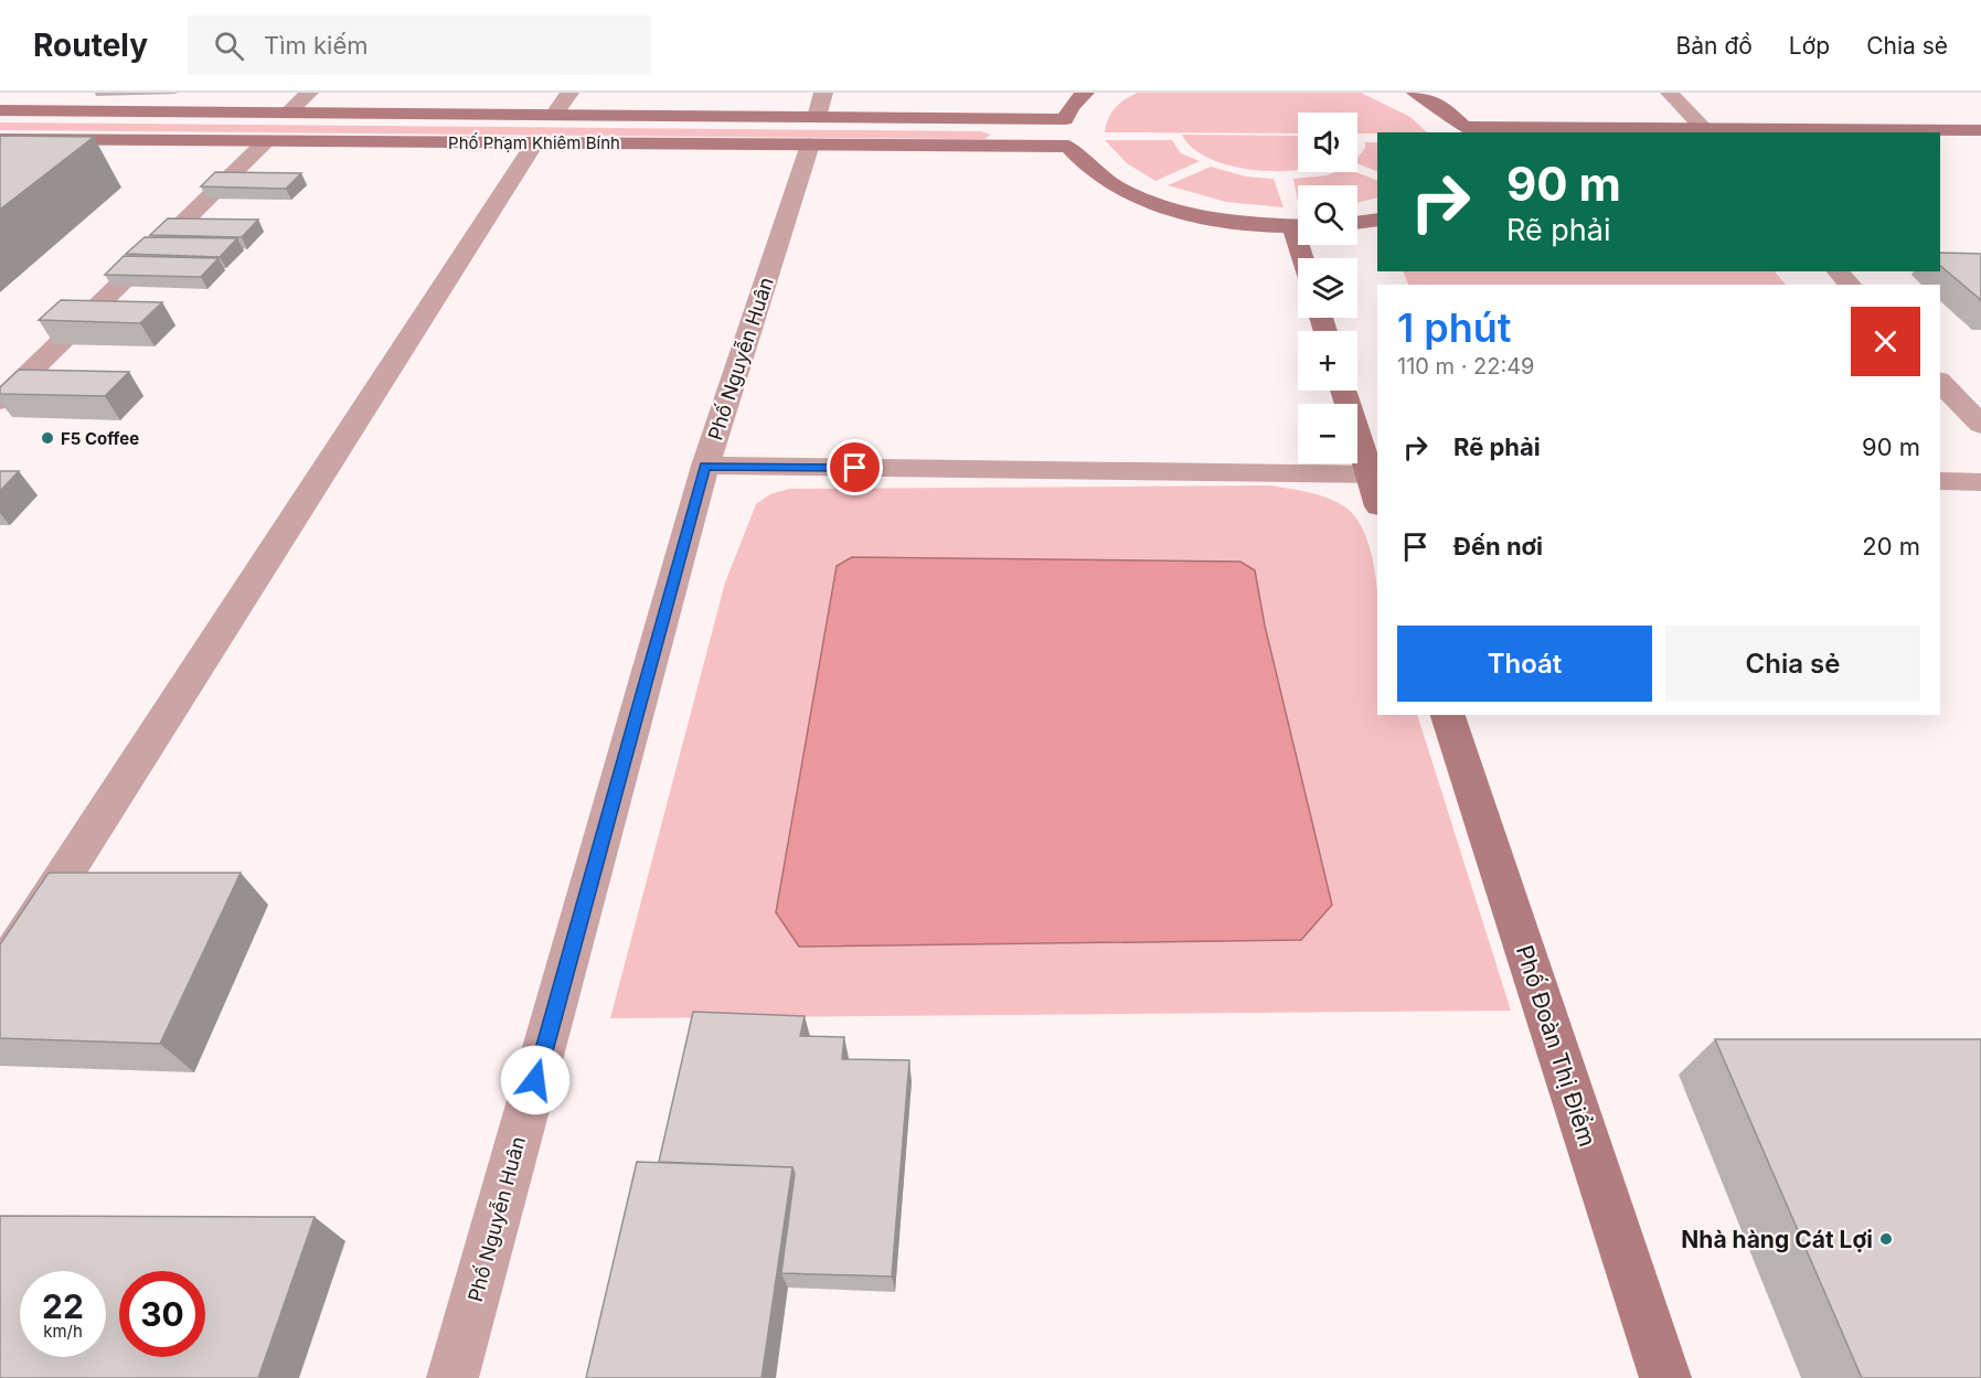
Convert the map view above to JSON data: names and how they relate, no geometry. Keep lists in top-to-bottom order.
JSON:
{
  "streets": {
    "street": ["Phố Phạm Khiêm Bính", "Phố Nguyễn Huân", "Phố Đoàn Thị Điểm"]
  },
  "crossings": [
    ["Phố Phạm Khiêm Bính", "Phố Nguyễn Huân"]
  ],
  "places": ["F5 Coffee", "Nhà hàng Cát Lợi"],
  "page": {
    "header": "Routely",
    "search": "Tìm kiếm",
    "nav": ["Bản đồ", "Lớp", "Chia sẻ"],
    "map_buttons": ["+", "−"],
    "turn": ["90 m", "Rẽ phải"],
    "heading": ["1 phút", "110 m · 22:49"],
    "list": [
      {
        "name": "Rẽ phải",
        "value": "90 m"
      },
      {
        "name": "Đến nơi",
        "value": "20 m"
      }
    ],
    "buttons": ["Thoát", "Chia sẻ"],
    "speed": "22 km/h",
    "limit": "30"
  }
}
